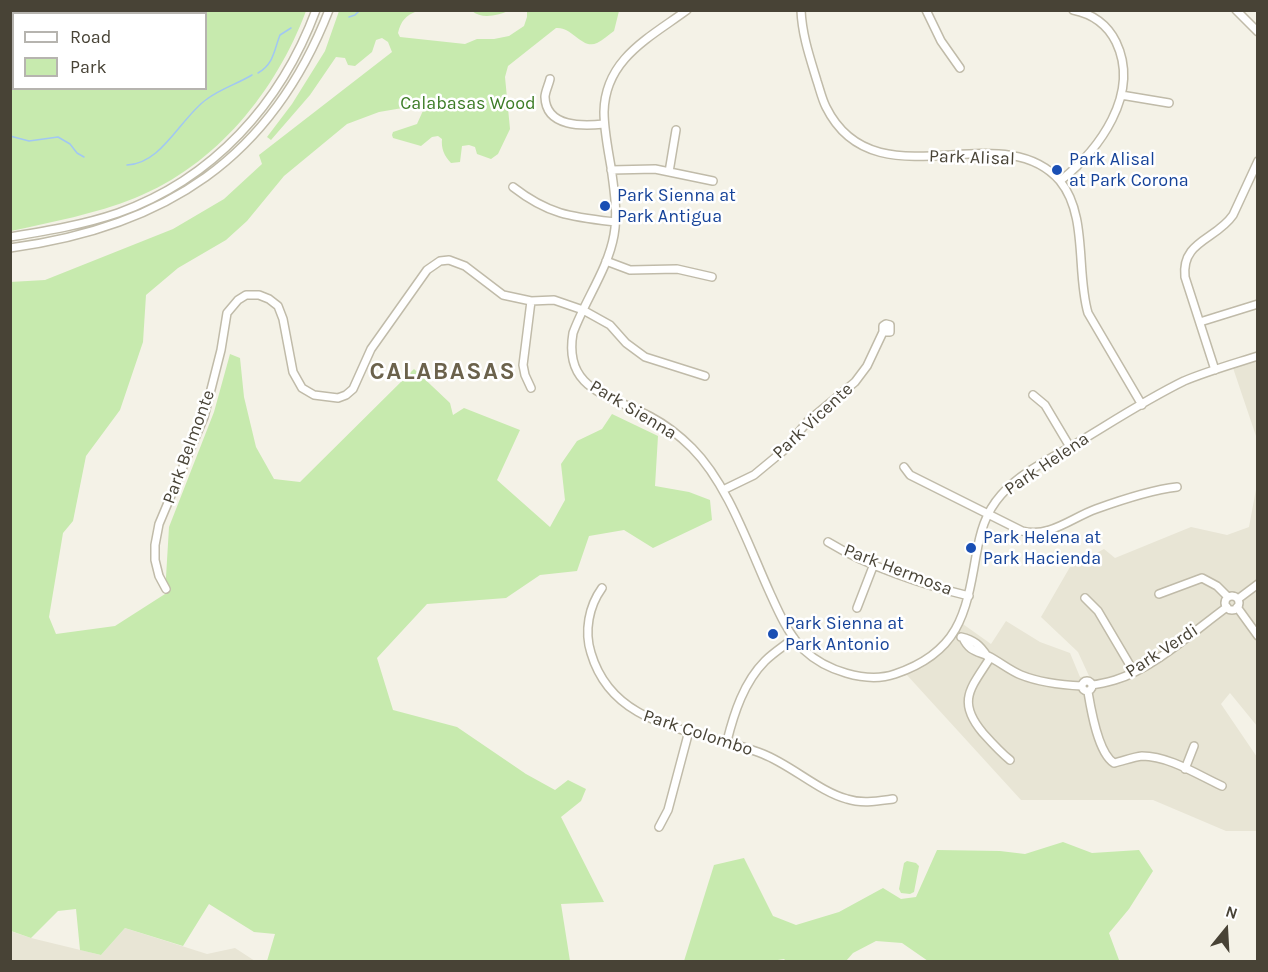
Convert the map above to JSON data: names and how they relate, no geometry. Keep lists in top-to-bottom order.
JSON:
{
  "streets": {
    "street": [
      "Park Alisal",
      "Park Sienna",
      "Park Vicente",
      "Park Belmonte",
      "Park Helena",
      "Park Hermosa",
      "Park Verdi",
      "Park Colombo"
    ]
  },
  "crossings": [
    ["Park Alisal", "Park Helena"],
    ["Park Sienna", "Park Vicente"],
    ["Park Sienna", "Park Belmonte"],
    ["Park Sienna", "Park Helena"],
    ["Park Helena", "Park Hermosa"],
    ["Park Helena", "Park Verdi"]
  ],
  "districts": ["CALABASAS"],
  "parks": ["Calabasas Wood"],
  "places": [
    "Park Alisal at Park Corona",
    "Park Sienna at Park Antigua",
    "Park Helena at Park Hacienda",
    "Park Sienna at Park Antonio"
  ],
  "legend": ["Road", "Park"],
  "north": "top"
}
